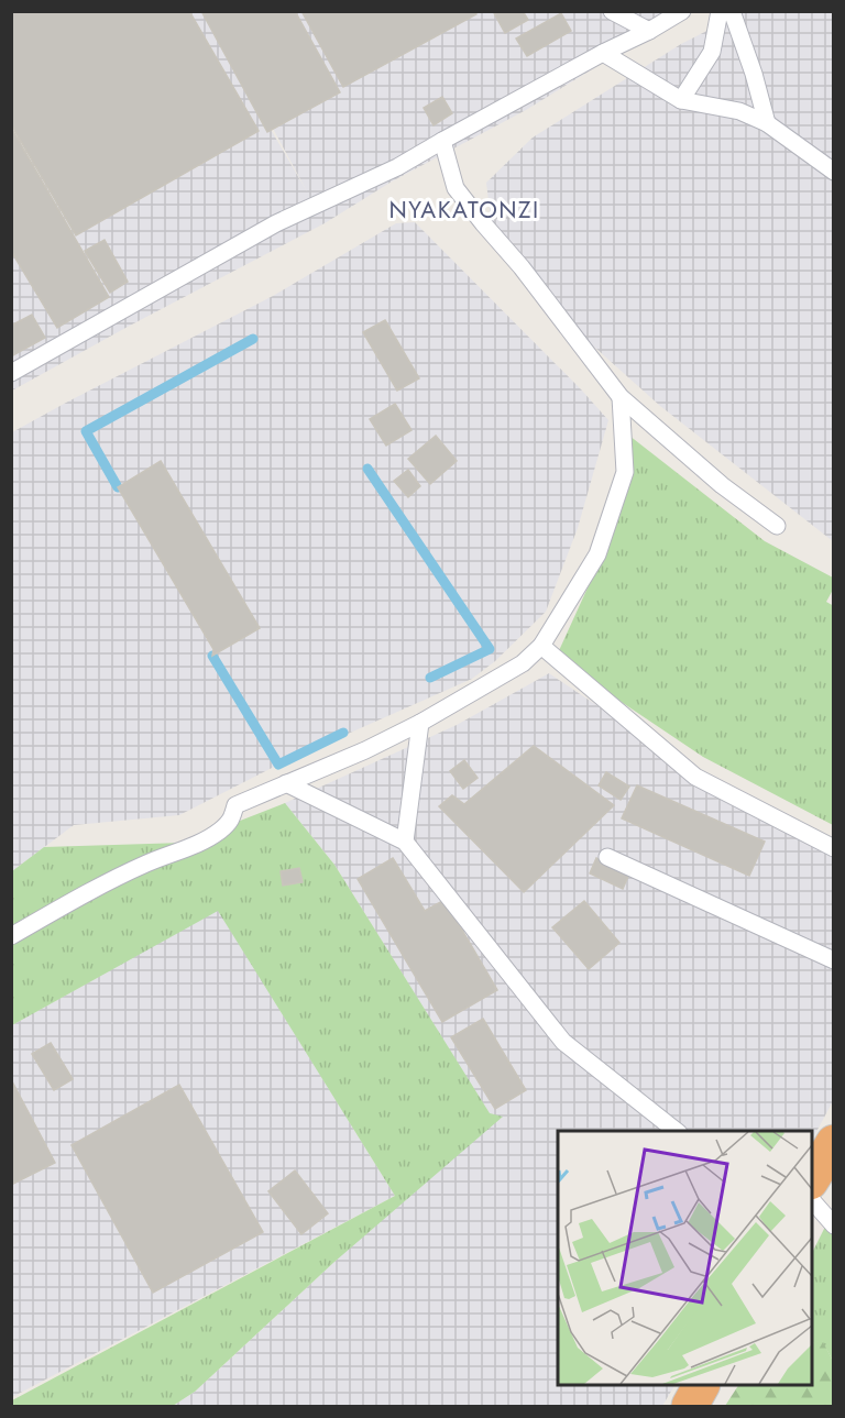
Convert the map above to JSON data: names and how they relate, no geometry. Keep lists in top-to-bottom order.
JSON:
{
  "districts": ["NYAKATONZI"]
}
